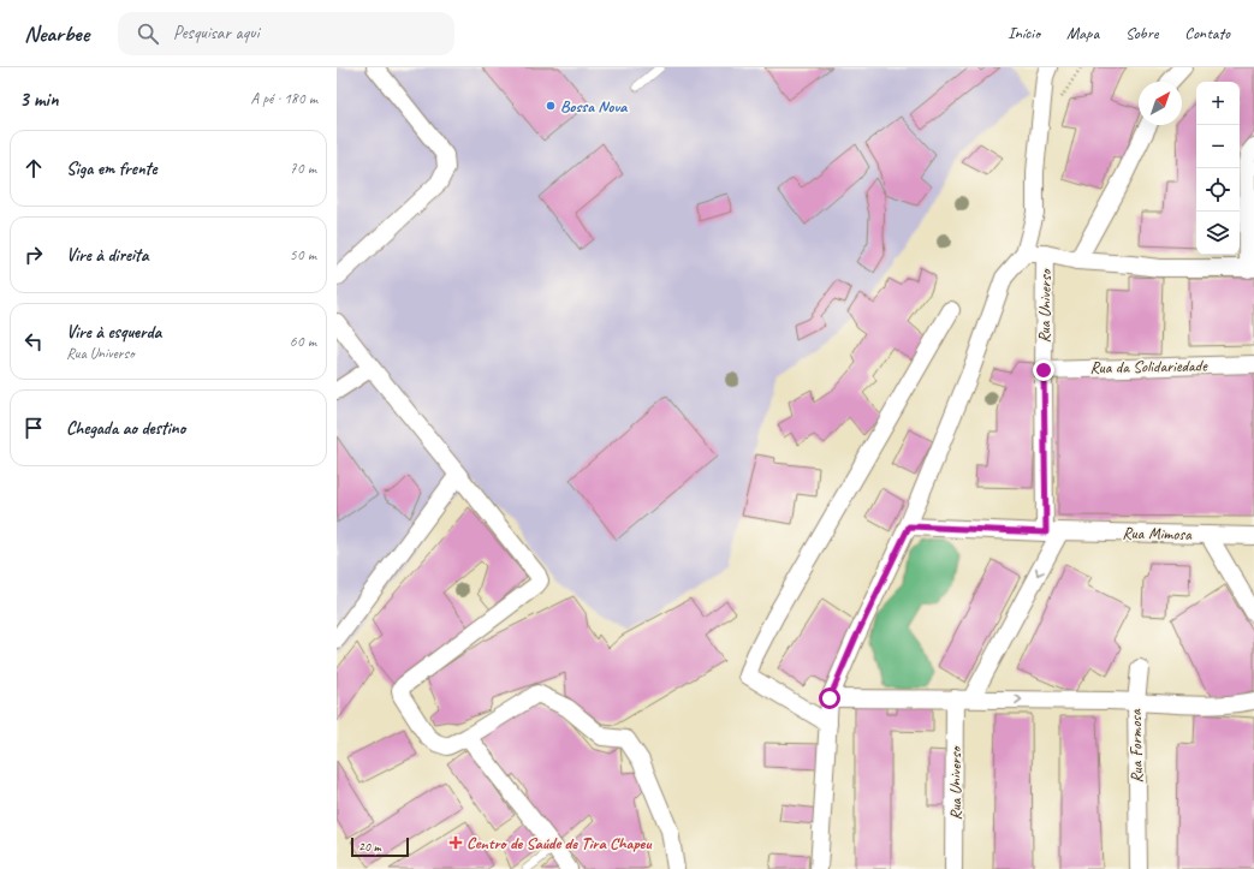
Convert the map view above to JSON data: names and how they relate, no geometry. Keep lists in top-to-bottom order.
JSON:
{
  "streets": {
    "street": [
      "Rua Universo",
      "Rua da Solidariedade",
      "Rua Mimosa",
      "Rua Formosa"
    ]
  },
  "crossings": [
    ["Rua Universo", "Rua da Solidariedade"],
    ["Rua Universo", "Rua Mimosa"],
    ["Rua Universo", "Rua Formosa"]
  ],
  "one_way": ["Rua Formosa"],
  "places": {
    "other": ["Bossa Nova"],
    "health": ["Centro de Saúde de Tira Chapeu"]
  },
  "scale_bar": "20 m",
  "north": "top right",
  "page": {
    "header": "Nearbee",
    "search": "Pesquisar aqui",
    "nav": [
      "Início",
      "Mapa",
      "Sobre",
      "Contato"
    ],
    "heading": ["3 min", "A pé · 180 m"],
    "map_buttons": ["+", "−"],
    "list": [
      ["Siga em frente", "70 m"],
      ["Vire à direita", "50 m"],
      ["Vire à esquerda", "Rua Universo", "60 m"],
      "Chegada ao destino"
    ],
    "scale": "20 m"
  }
}
